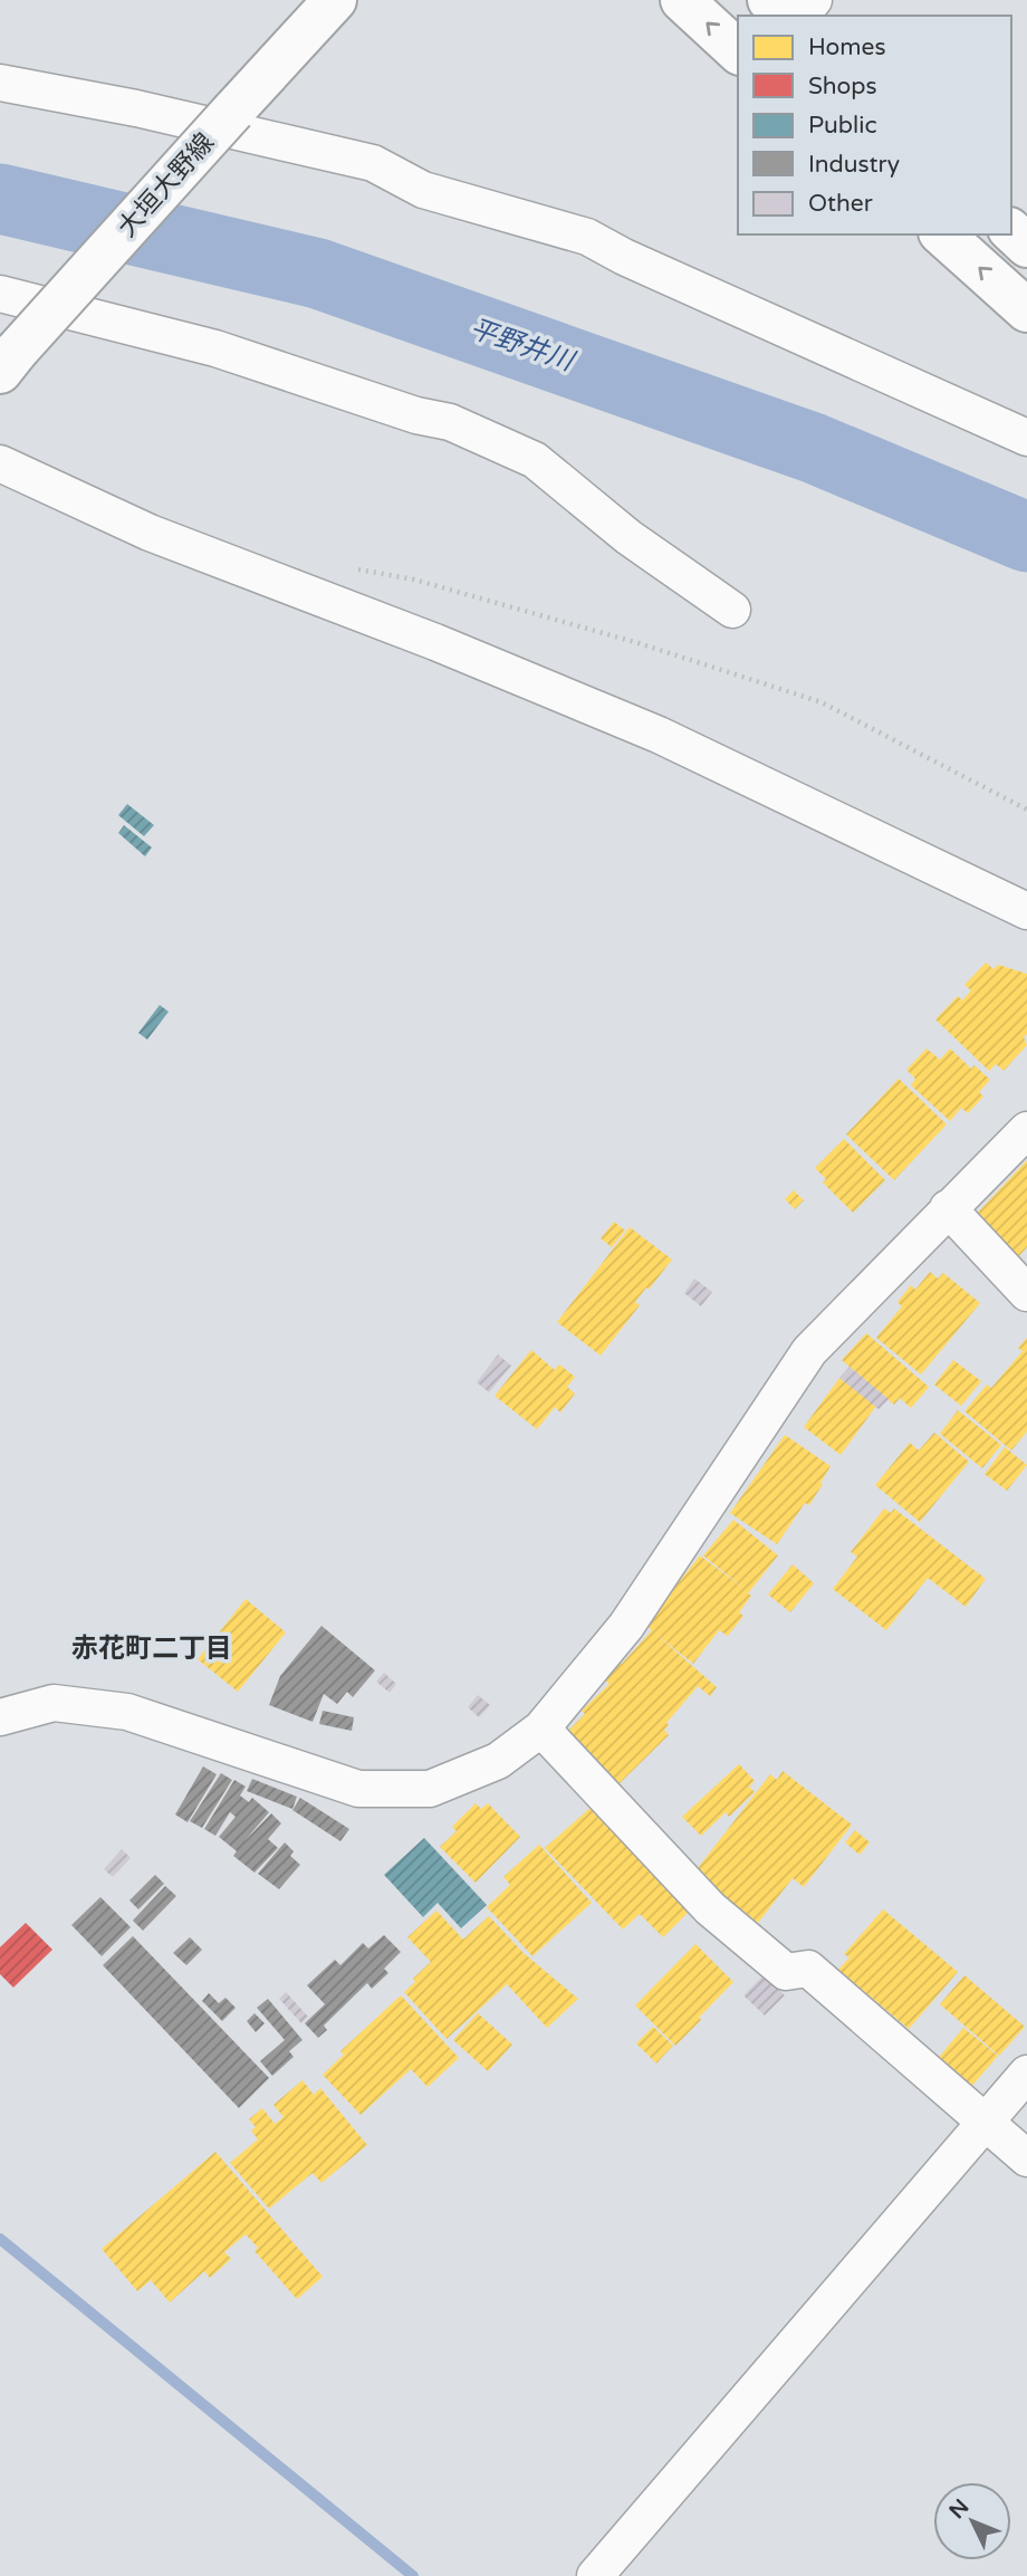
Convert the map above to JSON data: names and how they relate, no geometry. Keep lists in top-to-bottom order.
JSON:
{
  "streets": {
    "main road": ["大垣大野線"]
  },
  "districts": ["赤花町二丁目"],
  "water": ["平野井川"],
  "legend": [
    "Homes",
    "Shops",
    "Public",
    "Industry",
    "Other"
  ],
  "north": "top left"
}
